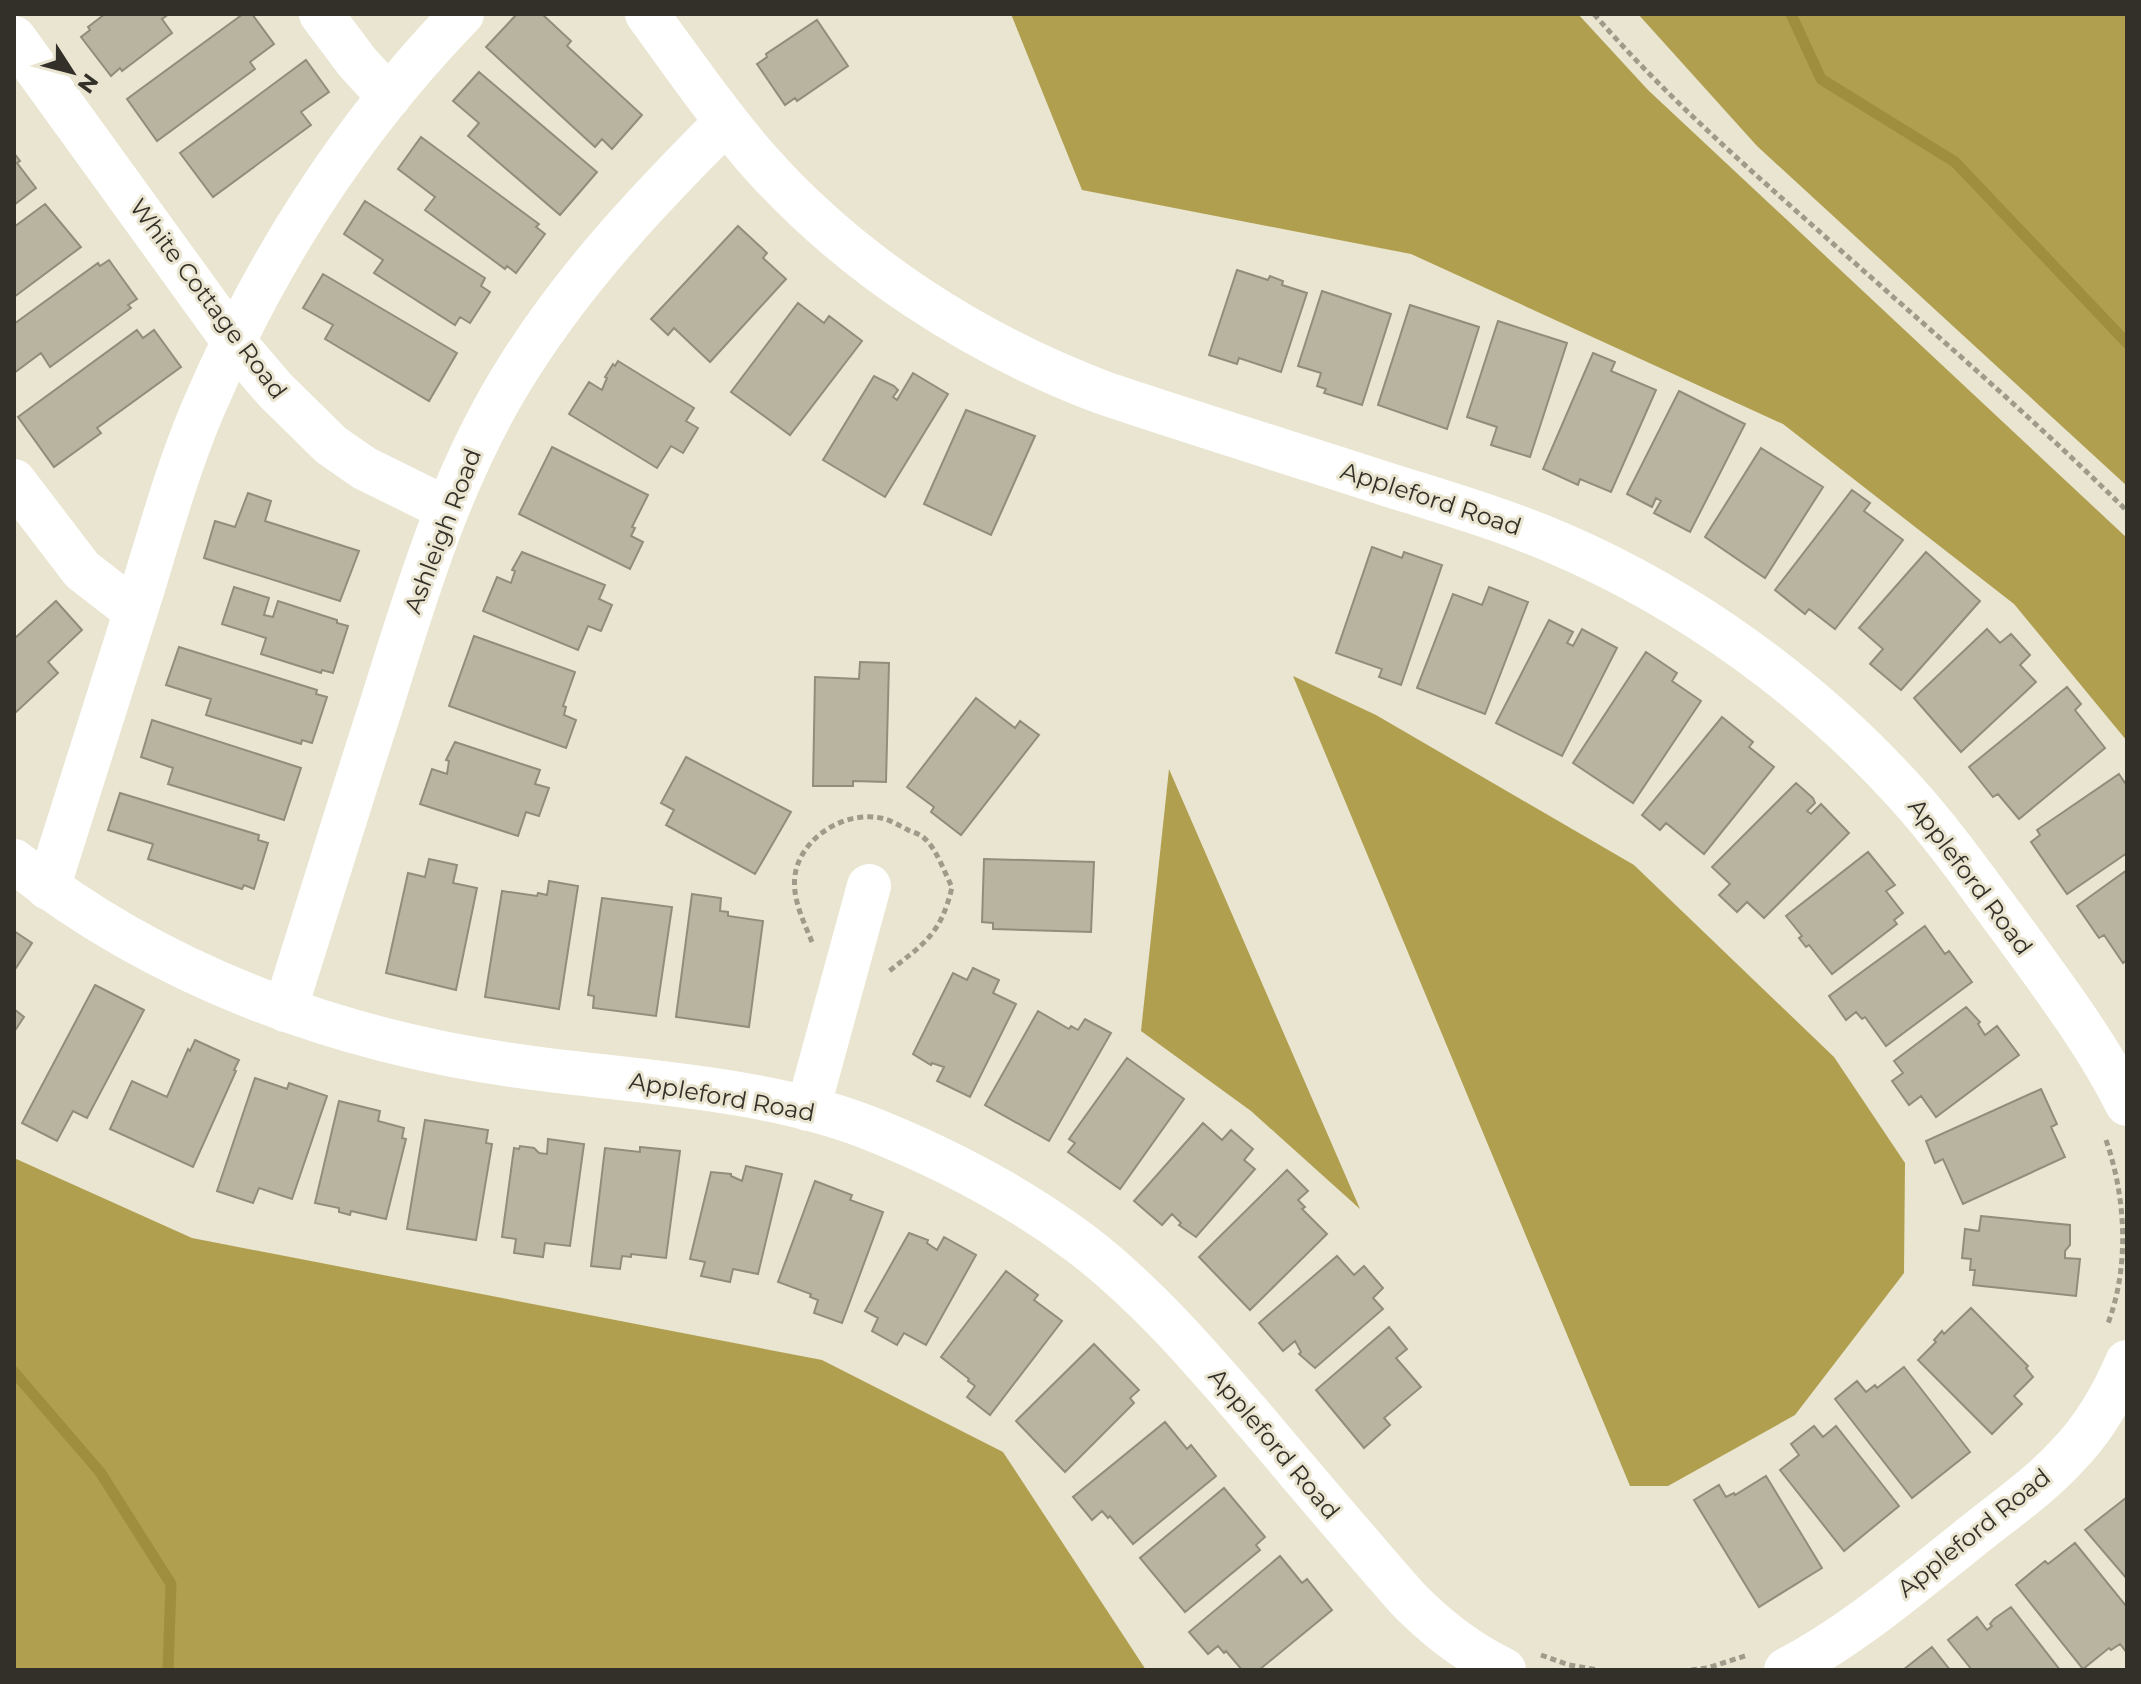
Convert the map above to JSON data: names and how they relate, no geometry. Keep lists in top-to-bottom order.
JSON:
{
  "streets": {
    "street": ["White Cottage Road", "Appleford Road", "Ashleigh Road"]
  },
  "crossings": [
    ["White Cottage Road", "Ashleigh Road"],
    ["Appleford Road", "Ashleigh Road"]
  ],
  "north": "bottom right"
}
